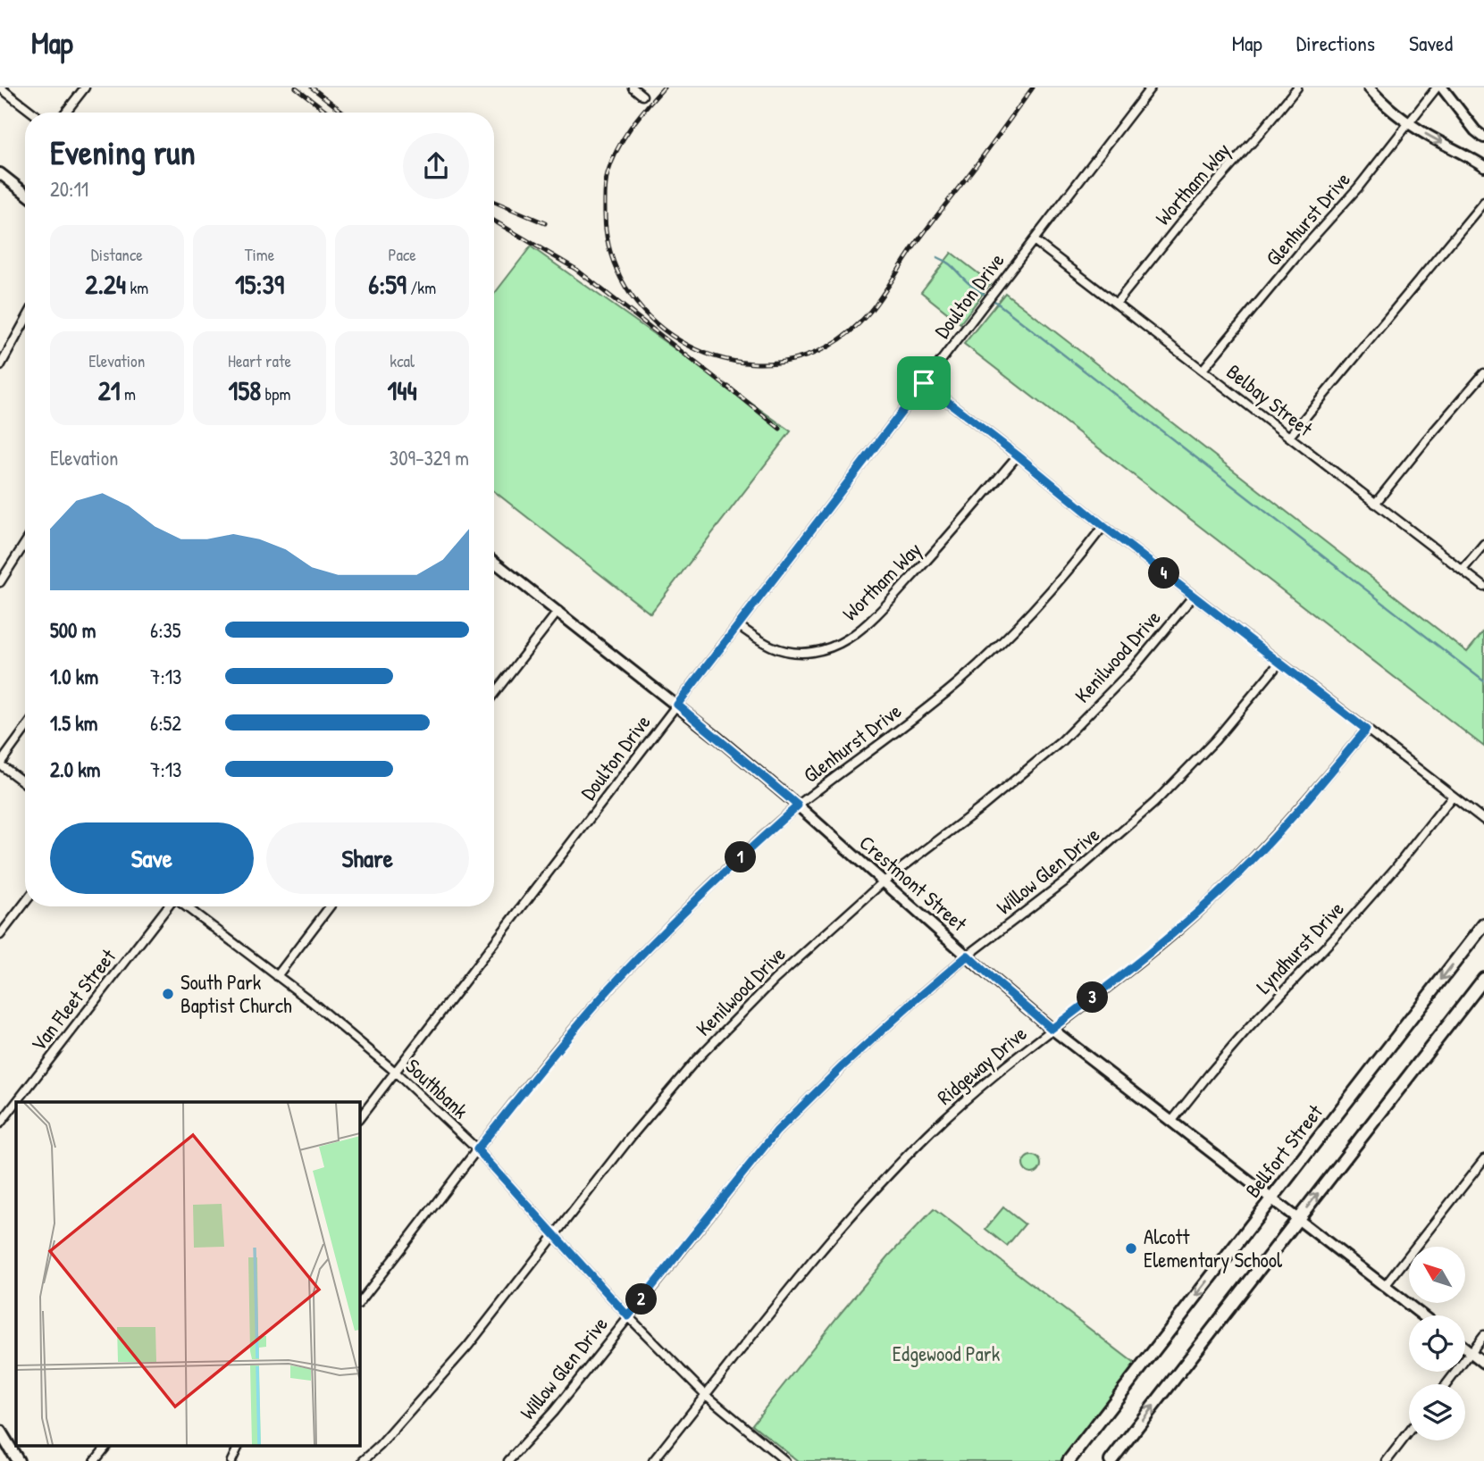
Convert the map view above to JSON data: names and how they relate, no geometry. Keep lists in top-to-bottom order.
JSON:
{
  "streets": {
    "main road": ["Bellfort Street"],
    "street": [
      "Wortham Way",
      "Glenhurst Drive",
      "Doulton Drive",
      "Belbay Street",
      "Kenilwood Drive",
      "Willow Glen Drive",
      "Crestmont Street",
      "Lyndhurst Drive",
      "Van Fleet Street",
      "Ridgeway Drive",
      "Southbank"
    ]
  },
  "crossings": [
    ["Wortham Way", "Doulton Drive"],
    ["Wortham Way", "Belbay Street"],
    ["Glenhurst Drive", "Belbay Street"],
    ["Glenhurst Drive", "Crestmont Street"],
    ["Glenhurst Drive", "Southbank"],
    ["Doulton Drive", "Belbay Street"],
    ["Doulton Drive", "Crestmont Street"],
    ["Doulton Drive", "Southbank"],
    ["Kenilwood Drive", "Crestmont Street"],
    ["Kenilwood Drive", "Southbank"],
    ["Willow Glen Drive", "Crestmont Street"],
    ["Willow Glen Drive", "Southbank"],
    ["Crestmont Street", "Lyndhurst Drive"],
    ["Crestmont Street", "Ridgeway Drive"],
    ["Crestmont Street", "Bellfort Street"],
    ["Ridgeway Drive", "Southbank"]
  ],
  "parks": ["Edgewood Park"],
  "places": ["South Park Baptist Church", "Alcott Elementary School"],
  "north": "top left",
  "page": {
    "header": "Map",
    "nav": ["Map", "Directions", "Saved"],
    "heading": ["Evening run", "20:11"],
    "stats": [
      ["Distance", "2.24 km"],
      ["Time", "15:39"],
      ["Pace", "6:59 /km"],
      ["Elevation", "21 m"],
      ["Heart rate", "158 bpm"],
      ["kcal", "144"]
    ],
    "chart": ["Elevation", "309–329 m"],
    "pins": [
      "4",
      "1",
      "3",
      "2"
    ],
    "list": [
      {
        "name": "500 m",
        "note": "6:35"
      },
      {
        "name": "1.0 km",
        "note": "7:13"
      },
      {
        "name": "1.5 km",
        "note": "6:52"
      },
      {
        "name": "2.0 km",
        "note": "7:13"
      }
    ],
    "buttons": ["Save", "Share"]
  }
}
